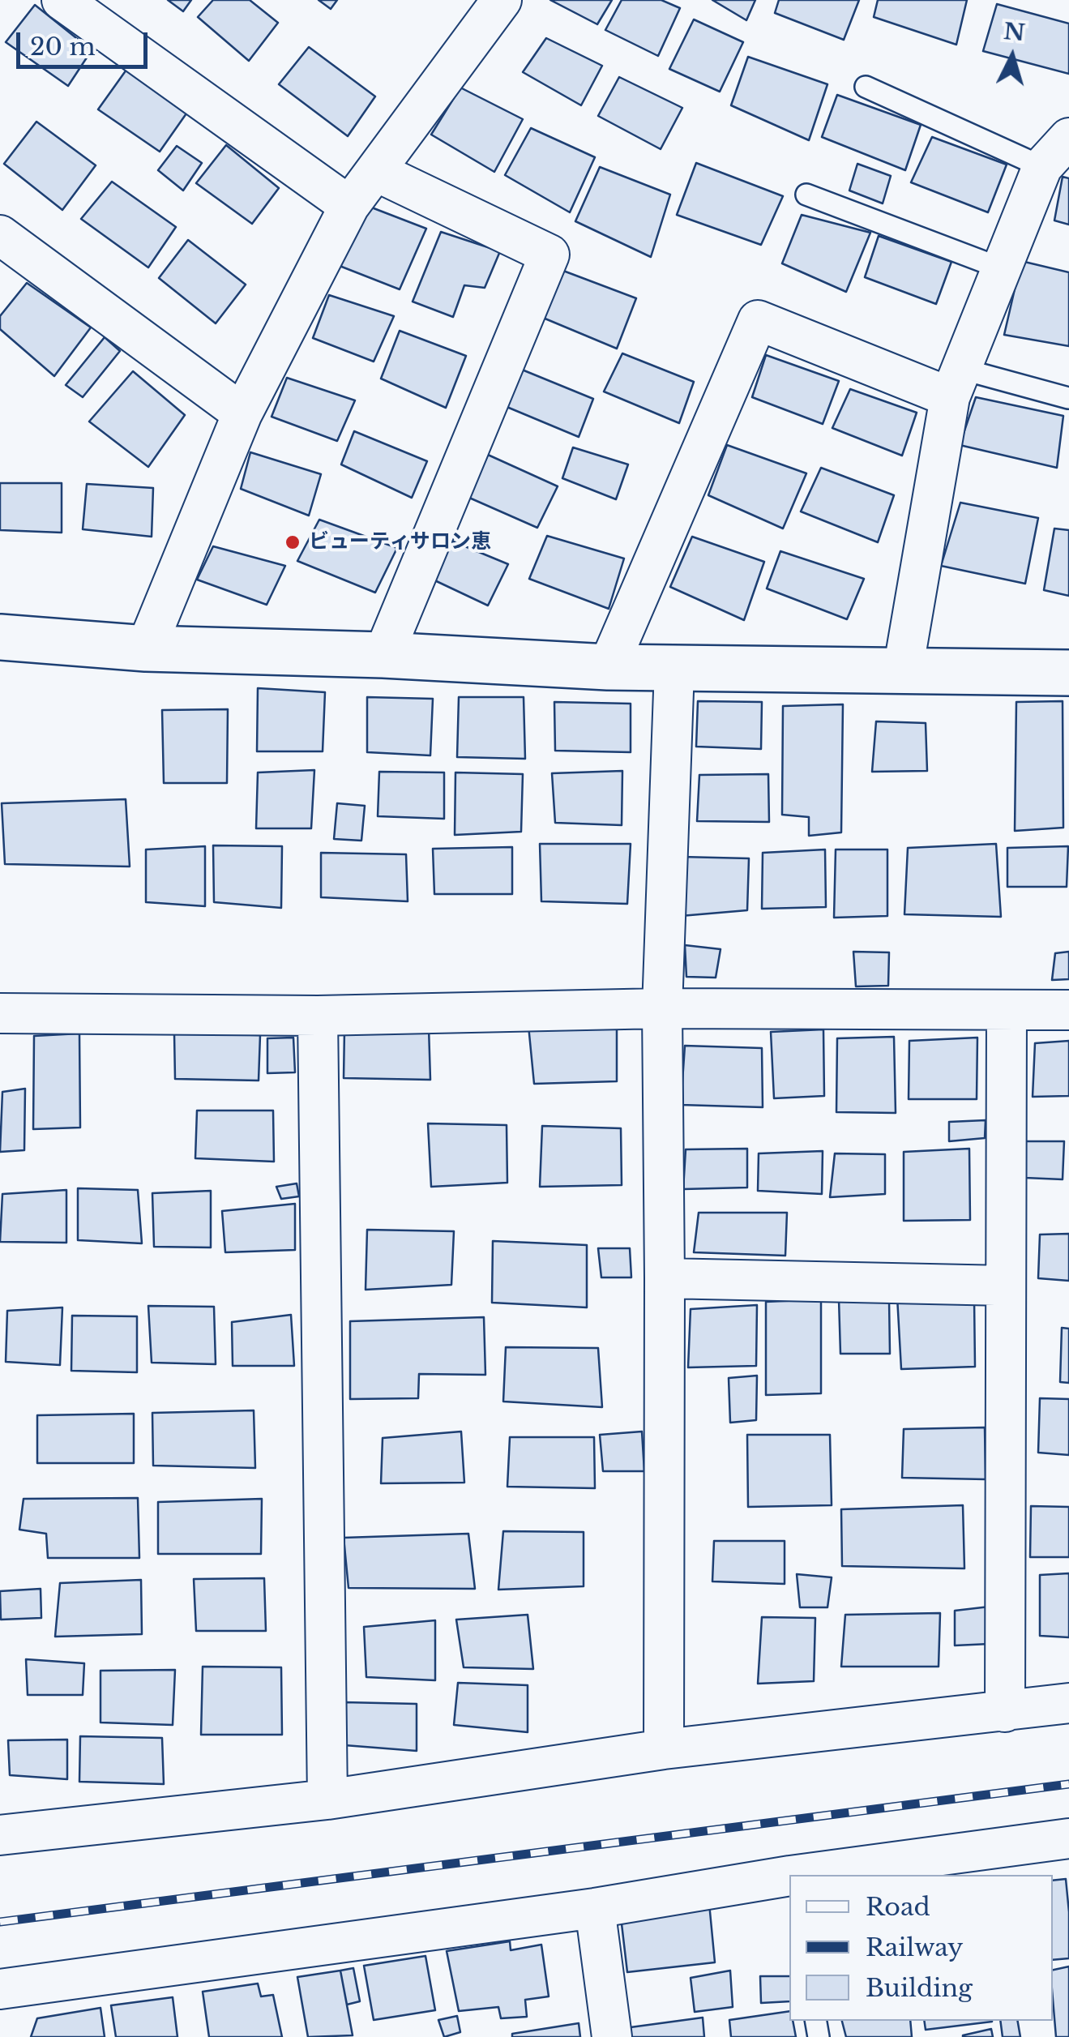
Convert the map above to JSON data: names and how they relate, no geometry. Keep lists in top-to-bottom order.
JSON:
{
  "places": ["ビューティサロン恵"],
  "legend": ["Road", "Railway", "Building"],
  "scale_bar": "20 m",
  "north": "top"
}
